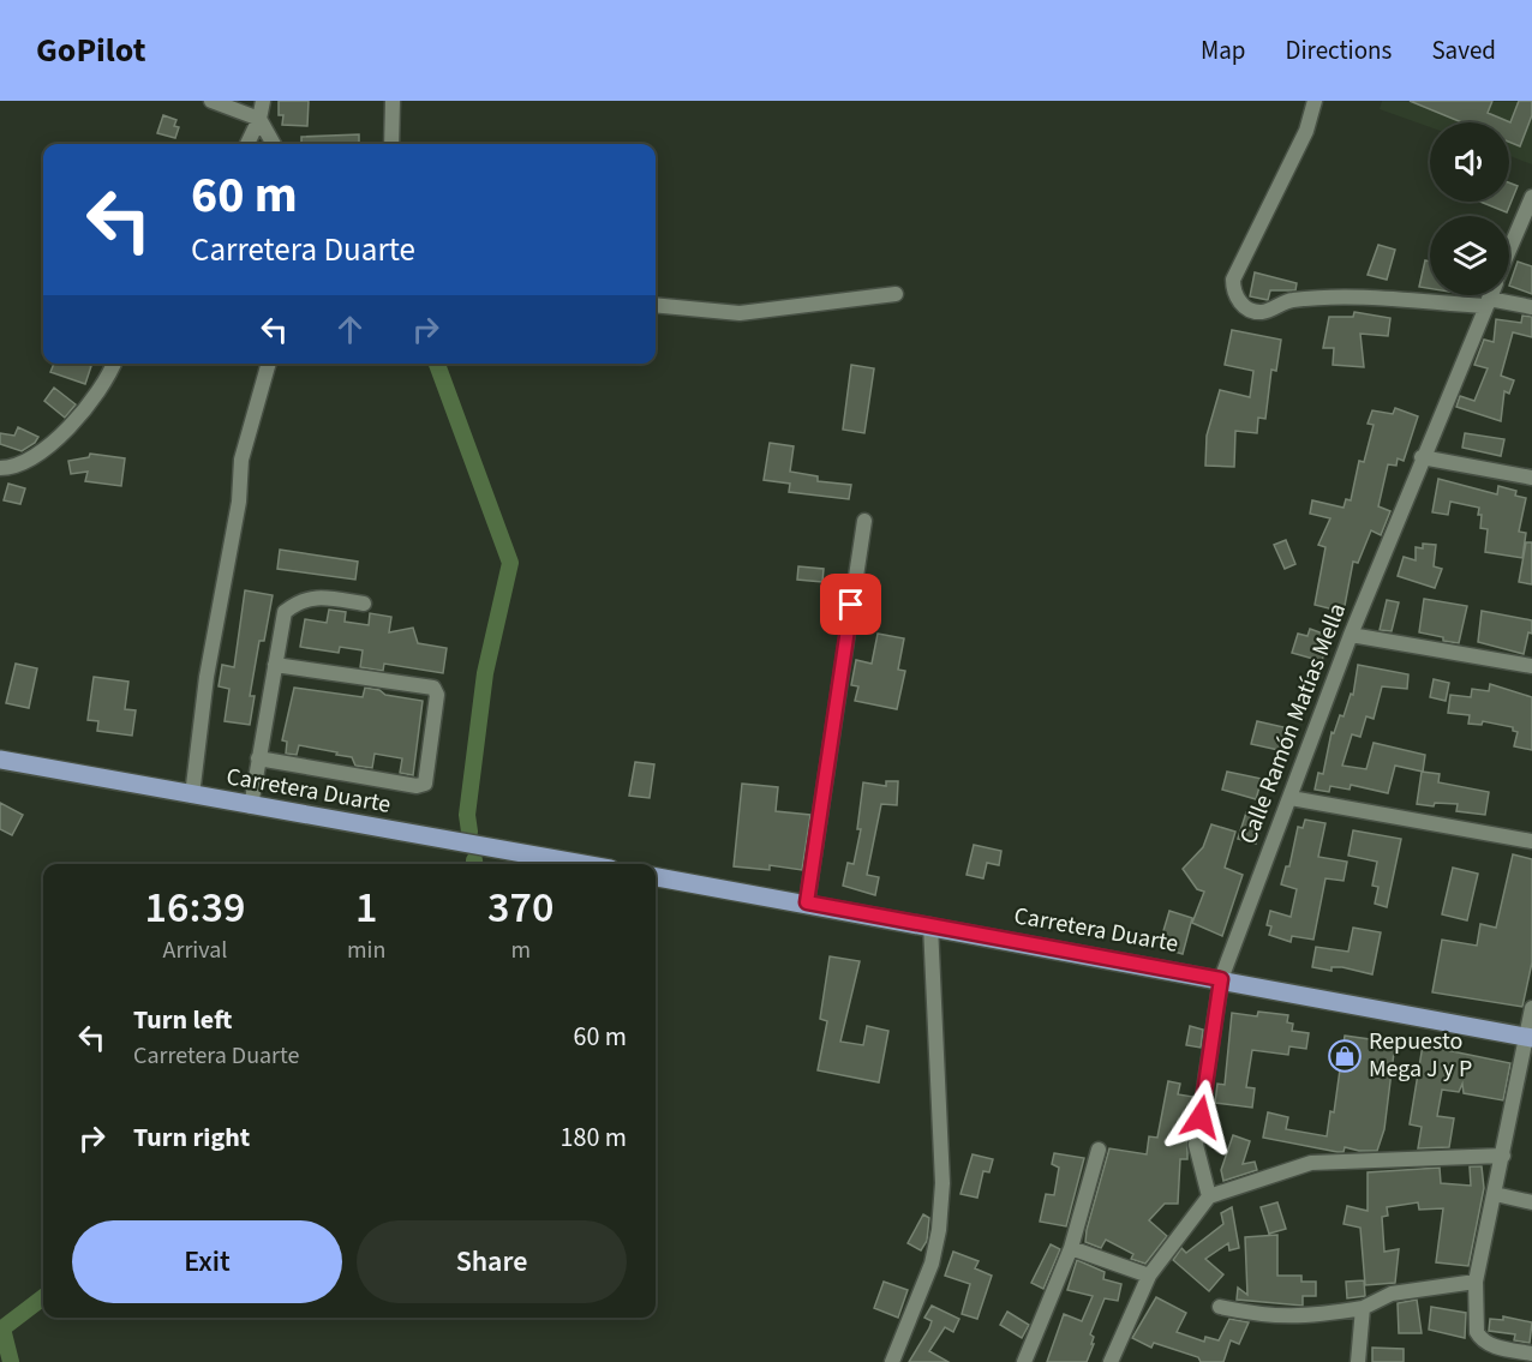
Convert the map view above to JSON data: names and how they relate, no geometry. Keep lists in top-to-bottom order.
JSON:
{
  "streets": {
    "main road": ["Carretera Duarte"],
    "street": ["Calle Ramón Matías Mella"]
  },
  "crossings": [
    ["Calle Ramón Matías Mella", "Carretera Duarte"]
  ],
  "places": {
    "shop": ["Repuesto Mega J y P"]
  },
  "page": {
    "header": "GoPilot",
    "nav": ["Map", "Directions", "Saved"],
    "turn": ["60 m", "Carretera Duarte"],
    "eta": [
      "16:39",
      "Arrival",
      "1",
      "min",
      "370",
      "m"
    ],
    "list": [
      {
        "name": "Turn left",
        "note": "Carretera Duarte",
        "value": "60 m"
      },
      {
        "name": "Turn right",
        "value": "180 m"
      }
    ],
    "buttons": ["Exit", "Share"]
  }
}
